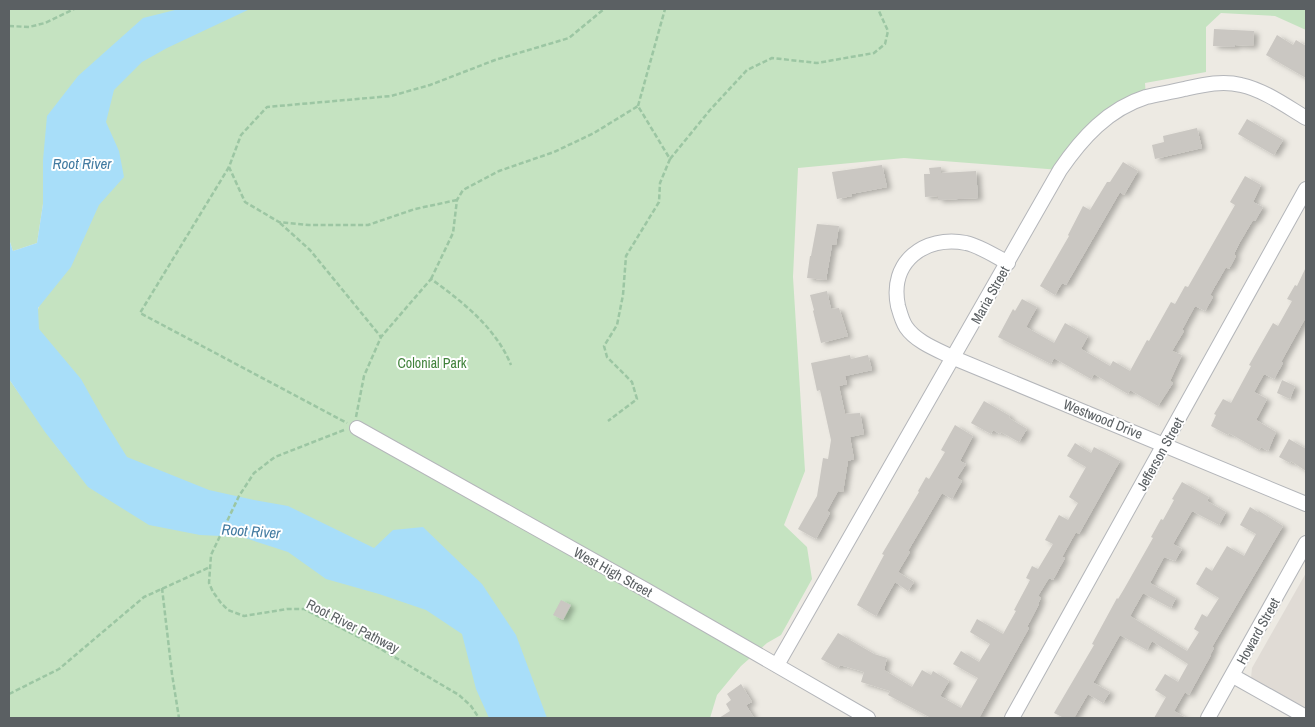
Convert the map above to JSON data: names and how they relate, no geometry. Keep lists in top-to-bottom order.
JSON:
{
  "streets": {
    "street": [
      "Maria Street",
      "Westwood Drive",
      "Jefferson Street",
      "West High Street",
      "Howard Street"
    ],
    "path": ["Root River Pathway"]
  },
  "crossings": [
    ["Maria Street", "Westwood Drive"],
    ["Maria Street", "West High Street"],
    ["Westwood Drive", "Jefferson Street"],
    ["West High Street", "Root River Pathway"]
  ],
  "water": ["Root River"],
  "parks": ["Colonial Park"]
}
